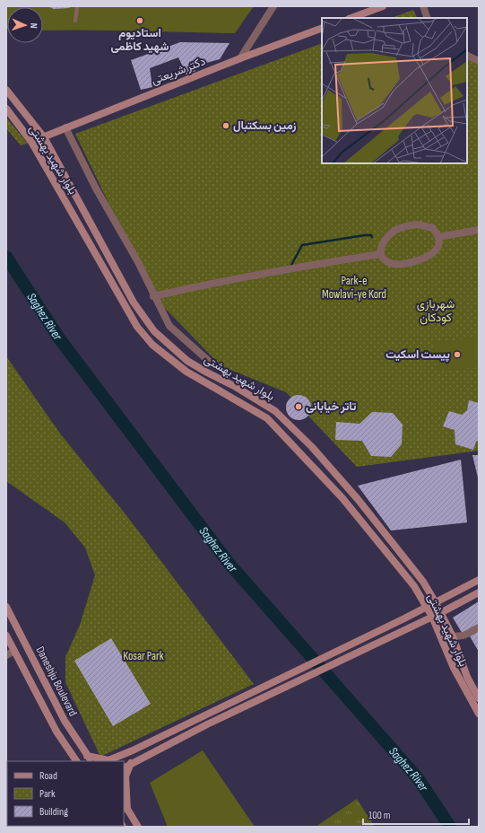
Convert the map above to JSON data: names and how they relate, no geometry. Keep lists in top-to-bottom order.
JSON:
{
  "streets": {
    "main road": ["دکتر شریعتی", "بلوار شهید بهشتی", "Daneshju Boulevard"]
  },
  "crossings": [
    ["دکتر شریعتی", "بلوار شهید بهشتی"]
  ],
  "water": ["Saghez River"],
  "parks": ["Park-e Mowlavi-ye Kord", "شهربازی کودکان", "Kosar Park"],
  "places": [
    "استادیوم شهید کاظمی",
    "زمین بسکتبال",
    "پیست اسکیت",
    "تاتر خیابانی"
  ],
  "legend": ["Road", "Park", "Building"],
  "scale_bar": "100 m",
  "north": "right"
}
